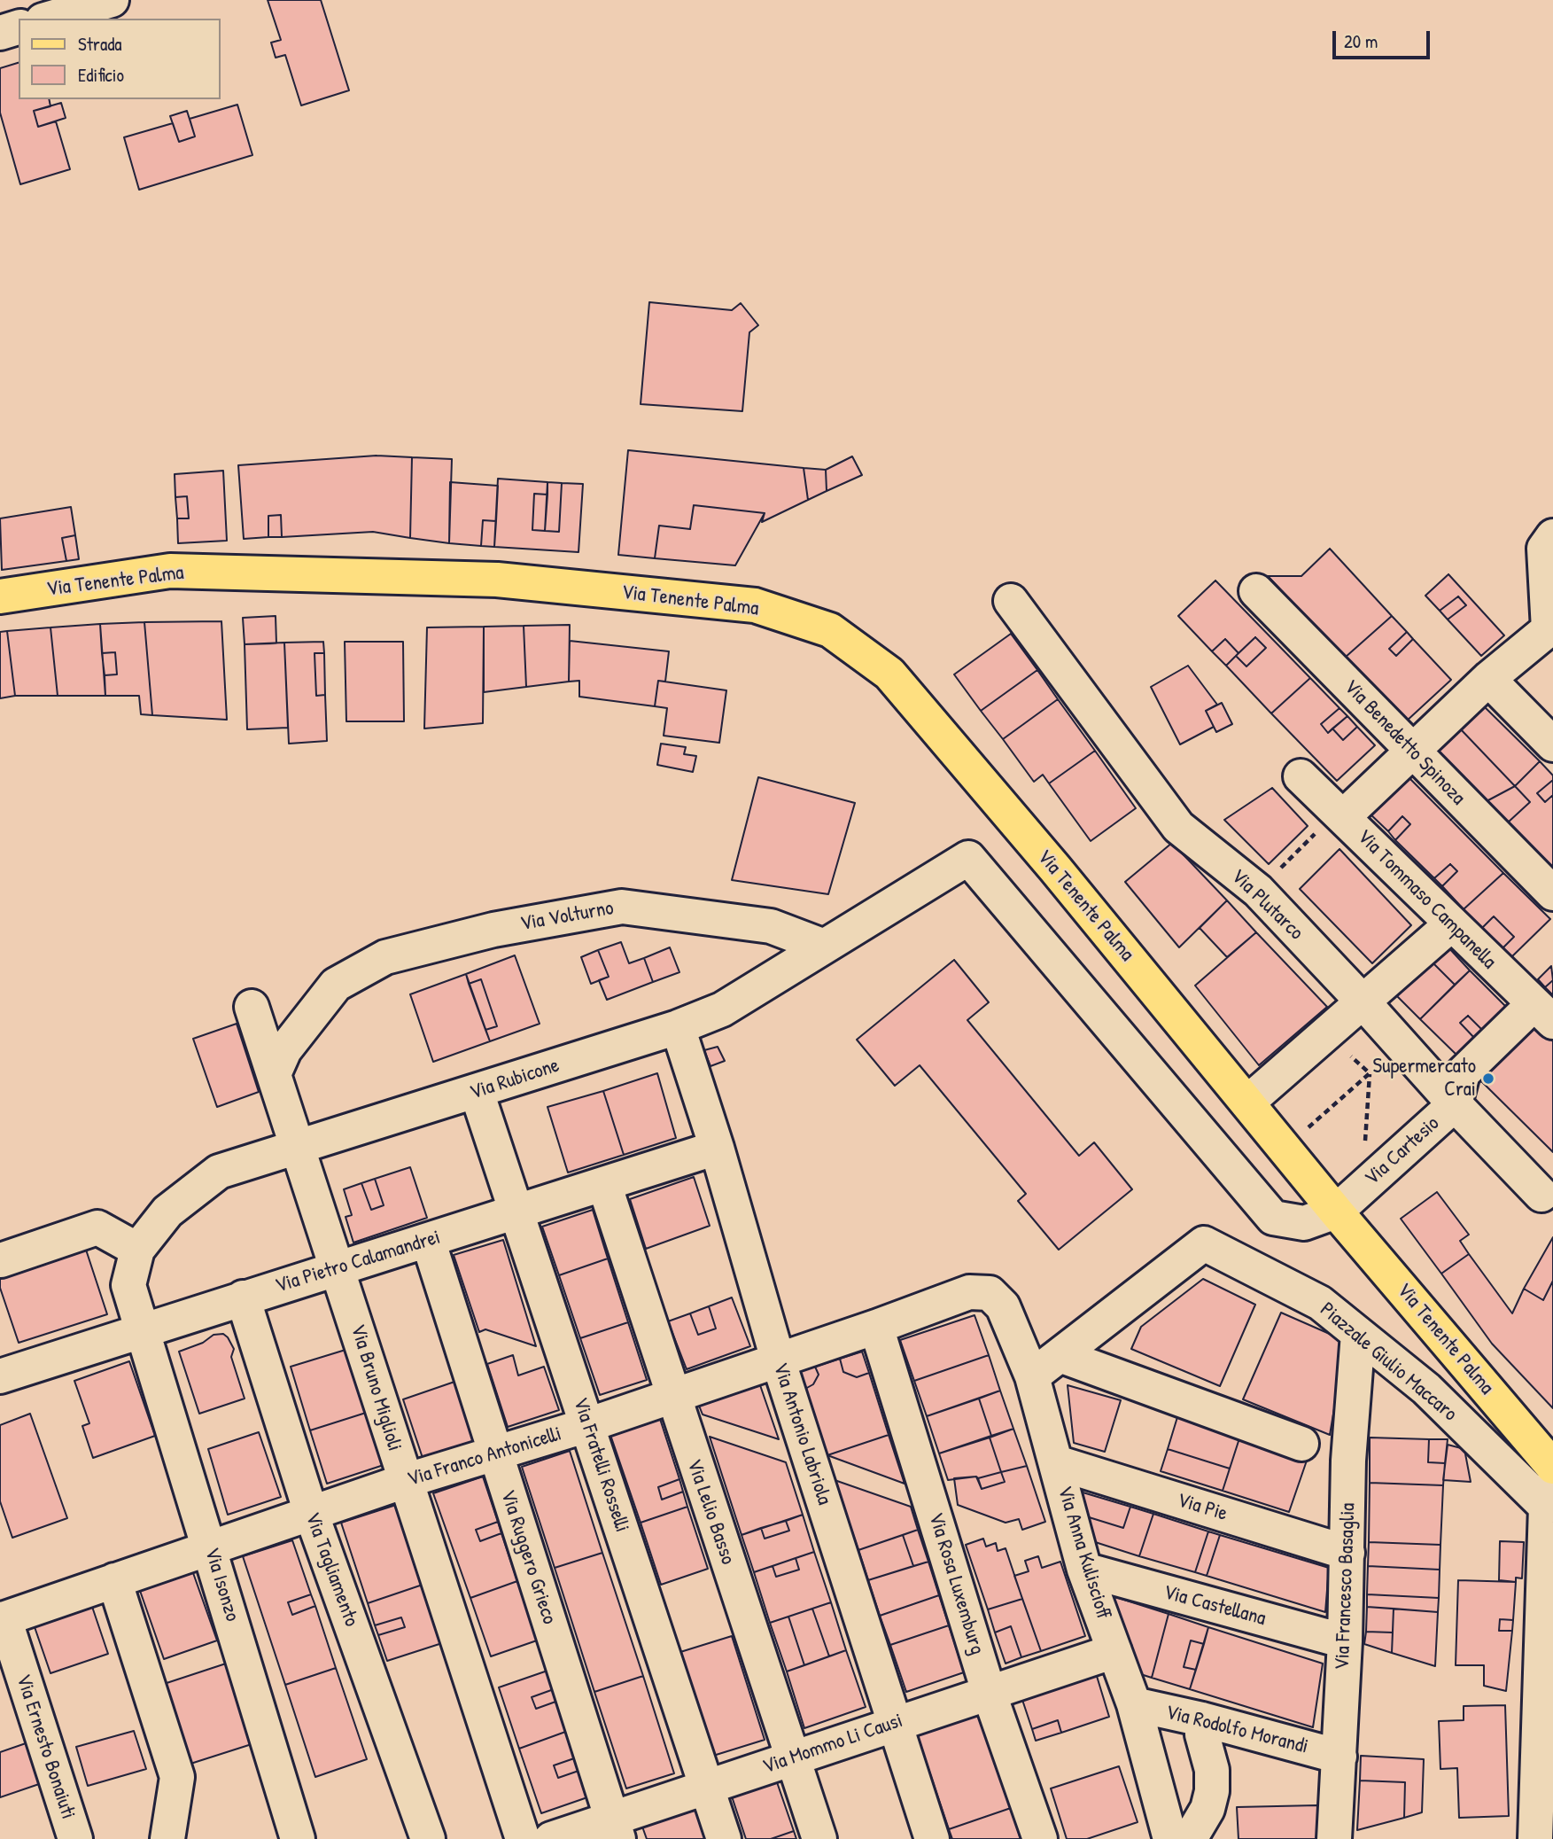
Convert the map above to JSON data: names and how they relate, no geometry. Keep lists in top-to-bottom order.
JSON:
{
  "streets": {
    "main road": ["Via Tenente Palma"],
    "street": [
      "Via Benedetto Spinoza",
      "Via Tommaso Campanella",
      "Via Plutarco",
      "Via Volturno",
      "Via Rubicone",
      "Via Cartesio",
      "Via Pietro Calamandrei",
      "Piazzale Giulio Maccaro",
      "Via Bruno Miglioli",
      "Via Antonio Labriola",
      "Via Franco Antonicelli",
      "Via Fratelli Rosselli",
      "Via Pie",
      "Via Lelio Basso",
      "Via Anna Kuliscioff",
      "Via Ruggero Grieco",
      "Via Tagliamento",
      "Via Rosa Luxemburg",
      "Via Isonzo",
      "Via Francesco Basaglia",
      "Via Castellana",
      "Via Rodolfo Morandi",
      "Via Mommo Li Causi",
      "Via Ernesto Bonaiuti"
    ]
  },
  "crossings": [
    ["Via Tenente Palma", "Via Rubicone"],
    ["Via Tenente Palma", "Via Cartesio"],
    ["Via Tommaso Campanella", "Via Cartesio"],
    ["Via Plutarco", "Via Cartesio"],
    ["Via Volturno", "Via Rubicone"],
    ["Via Volturno", "Via Bruno Miglioli"],
    ["Via Rubicone", "Via Cartesio"],
    ["Via Rubicone", "Via Pietro Calamandrei"],
    ["Via Rubicone", "Via Bruno Miglioli"],
    ["Via Rubicone", "Via Antonio Labriola"],
    ["Via Rubicone", "Via Fratelli Rosselli"],
    ["Via Rubicone", "Via Isonzo"],
    ["Via Pietro Calamandrei", "Via Bruno Miglioli"],
    ["Via Pietro Calamandrei", "Via Antonio Labriola"],
    ["Via Pietro Calamandrei", "Via Fratelli Rosselli"],
    ["Via Pietro Calamandrei", "Via Lelio Basso"],
    ["Via Pietro Calamandrei", "Via Ruggero Grieco"],
    ["Via Pietro Calamandrei", "Via Tagliamento"],
    ["Via Pietro Calamandrei", "Via Isonzo"],
    ["Piazzale Giulio Maccaro", "Via Anna Kuliscioff"],
    ["Piazzale Giulio Maccaro", "Via Francesco Basaglia"],
    ["Via Bruno Miglioli", "Via Franco Antonicelli"],
    ["Via Antonio Labriola", "Via Franco Antonicelli"],
    ["Via Antonio Labriola", "Via Mommo Li Causi"],
    ["Via Franco Antonicelli", "Via Fratelli Rosselli"],
    ["Via Franco Antonicelli", "Via Lelio Basso"],
    ["Via Franco Antonicelli", "Via Anna Kuliscioff"],
    ["Via Franco Antonicelli", "Via Ruggero Grieco"],
    ["Via Franco Antonicelli", "Via Tagliamento"],
    ["Via Franco Antonicelli", "Via Rosa Luxemburg"],
    ["Via Franco Antonicelli", "Via Isonzo"],
    ["Via Franco Antonicelli", "Via Ernesto Bonaiuti"],
    ["Via Fratelli Rosselli", "Via Mommo Li Causi"],
    ["Via Pie", "Via Anna Kuliscioff"],
    ["Via Pie", "Via Francesco Basaglia"],
    ["Via Lelio Basso", "Via Mommo Li Causi"],
    ["Via Anna Kuliscioff", "Via Castellana"],
    ["Via Anna Kuliscioff", "Via Rodolfo Morandi"],
    ["Via Anna Kuliscioff", "Via Mommo Li Causi"],
    ["Via Ruggero Grieco", "Via Mommo Li Causi"],
    ["Via Rosa Luxemburg", "Via Mommo Li Causi"],
    ["Via Francesco Basaglia", "Via Castellana"],
    ["Via Francesco Basaglia", "Via Rodolfo Morandi"]
  ],
  "places": ["Supermercato Crai"],
  "legend": ["Strada", "Edificio"],
  "scale_bar": "20 m"
}
